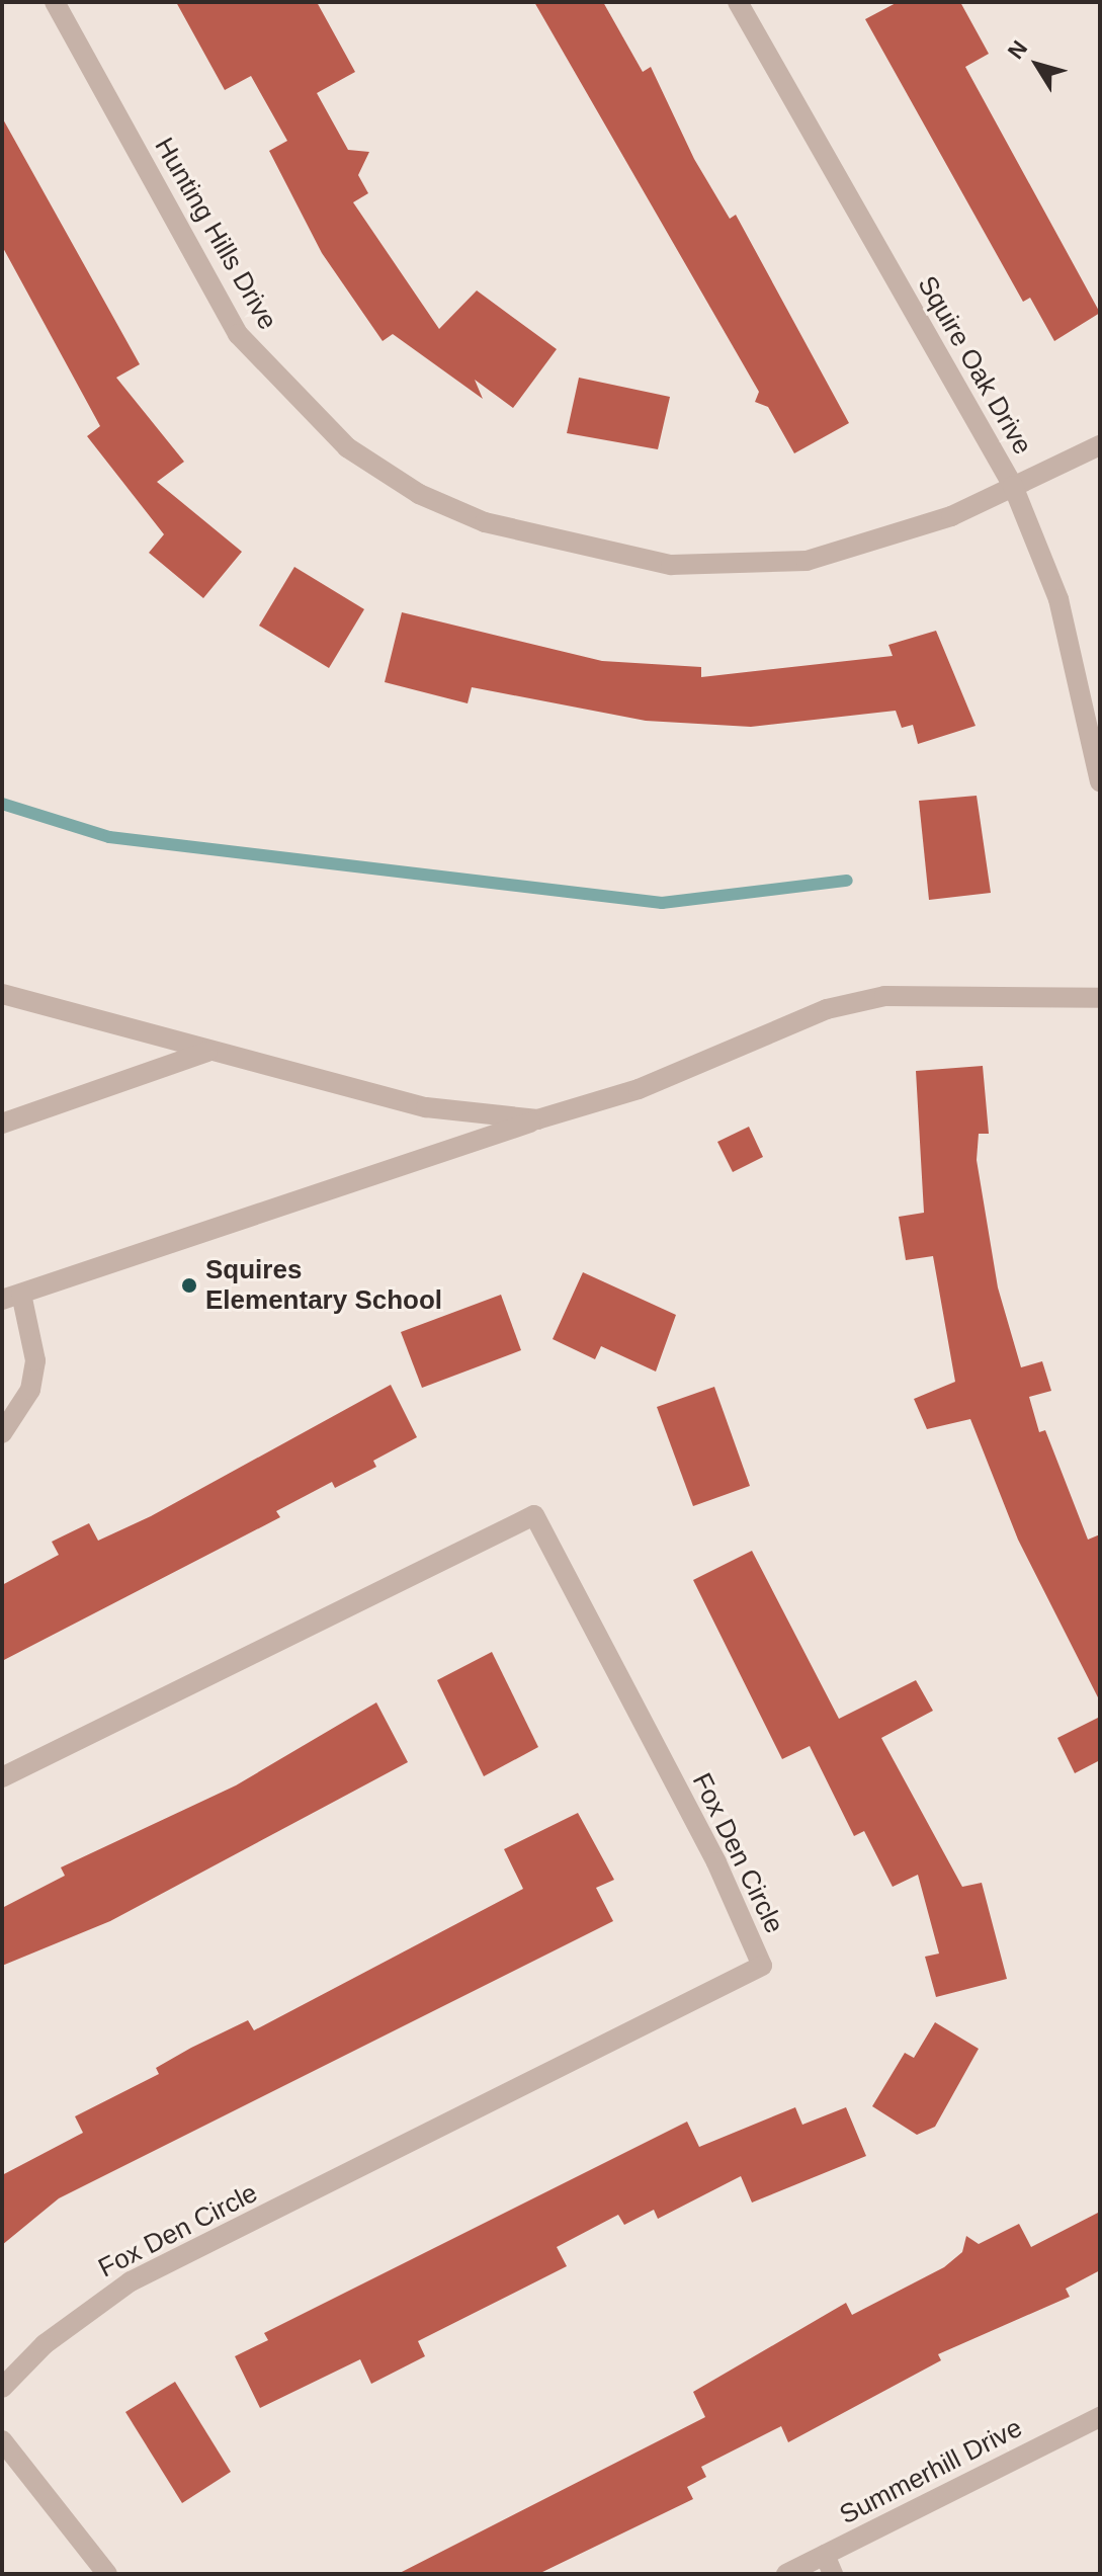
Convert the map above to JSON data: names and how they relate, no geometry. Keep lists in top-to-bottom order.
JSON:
{
  "streets": {
    "street": [
      "Hunting Hills Drive",
      "Squire Oak Drive",
      "Fox Den Circle",
      "Summerhill Drive"
    ]
  },
  "crossings": [
    ["Hunting Hills Drive", "Squire Oak Drive"]
  ],
  "places": ["Squires Elementary School"],
  "north": "top left"
}
